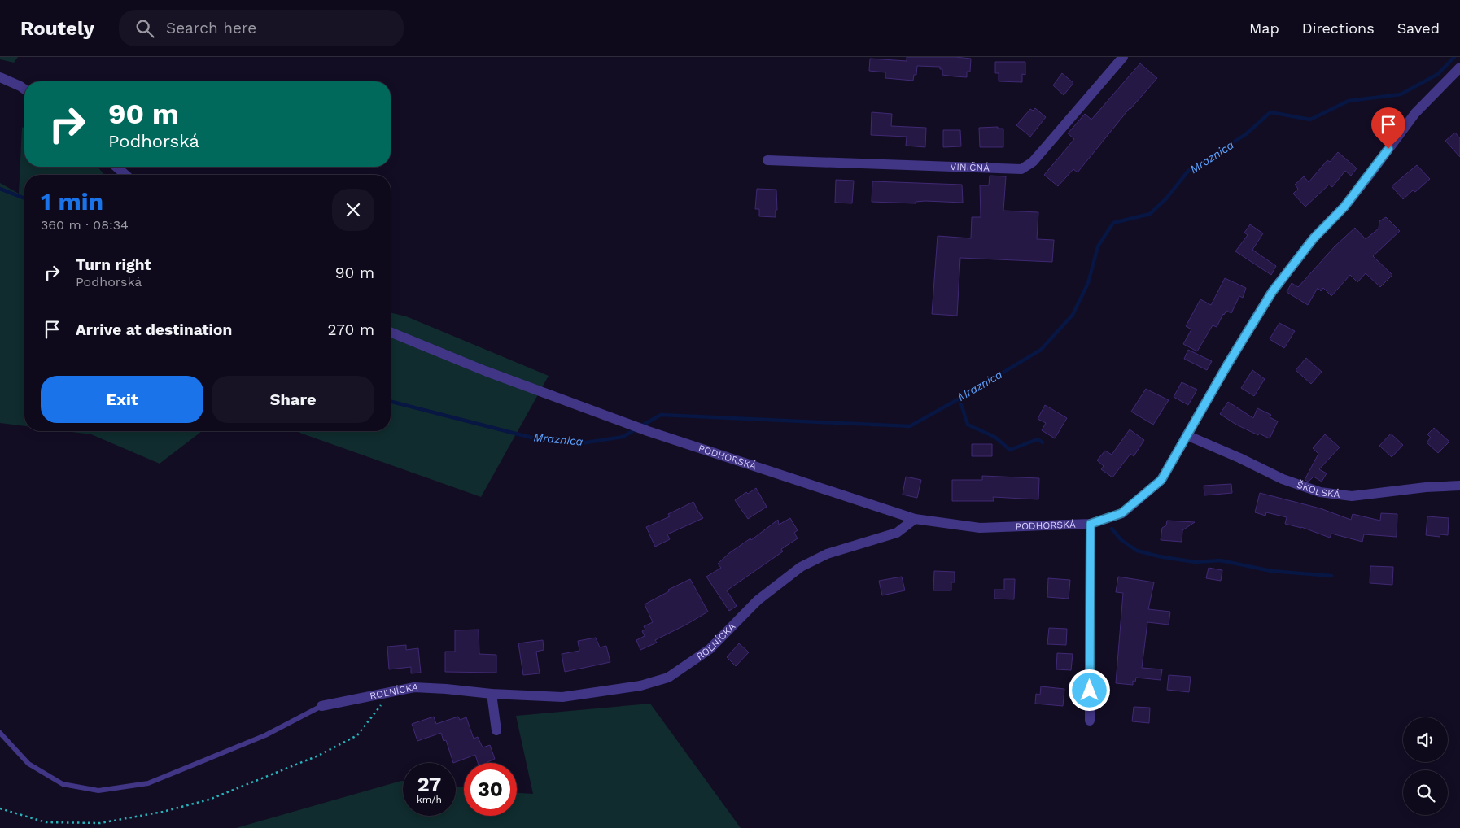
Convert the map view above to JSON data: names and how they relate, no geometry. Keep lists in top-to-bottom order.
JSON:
{
  "streets": {
    "street": [
      "VINIČNÁ",
      "PODHORSKÁ",
      "ŠKOLSKÁ",
      "ROĽNÍCKA"
    ]
  },
  "crossings": [
    ["PODHORSKÁ", "ŠKOLSKÁ"],
    ["PODHORSKÁ", "ROĽNÍCKA"]
  ],
  "water": ["Mraznica"],
  "page": {
    "header": "Routely",
    "search": "Search here",
    "nav": ["Map", "Directions", "Saved"],
    "turn": ["90 m", "Podhorská"],
    "heading": ["1 min", "360 m · 08:34"],
    "list": [
      {
        "name": "Turn right",
        "note": "Podhorská",
        "value": "90 m"
      },
      {
        "name": "Arrive at destination",
        "value": "270 m"
      }
    ],
    "buttons": ["Exit", "Share"],
    "speed": "27 km/h",
    "limit": "30"
  }
}
